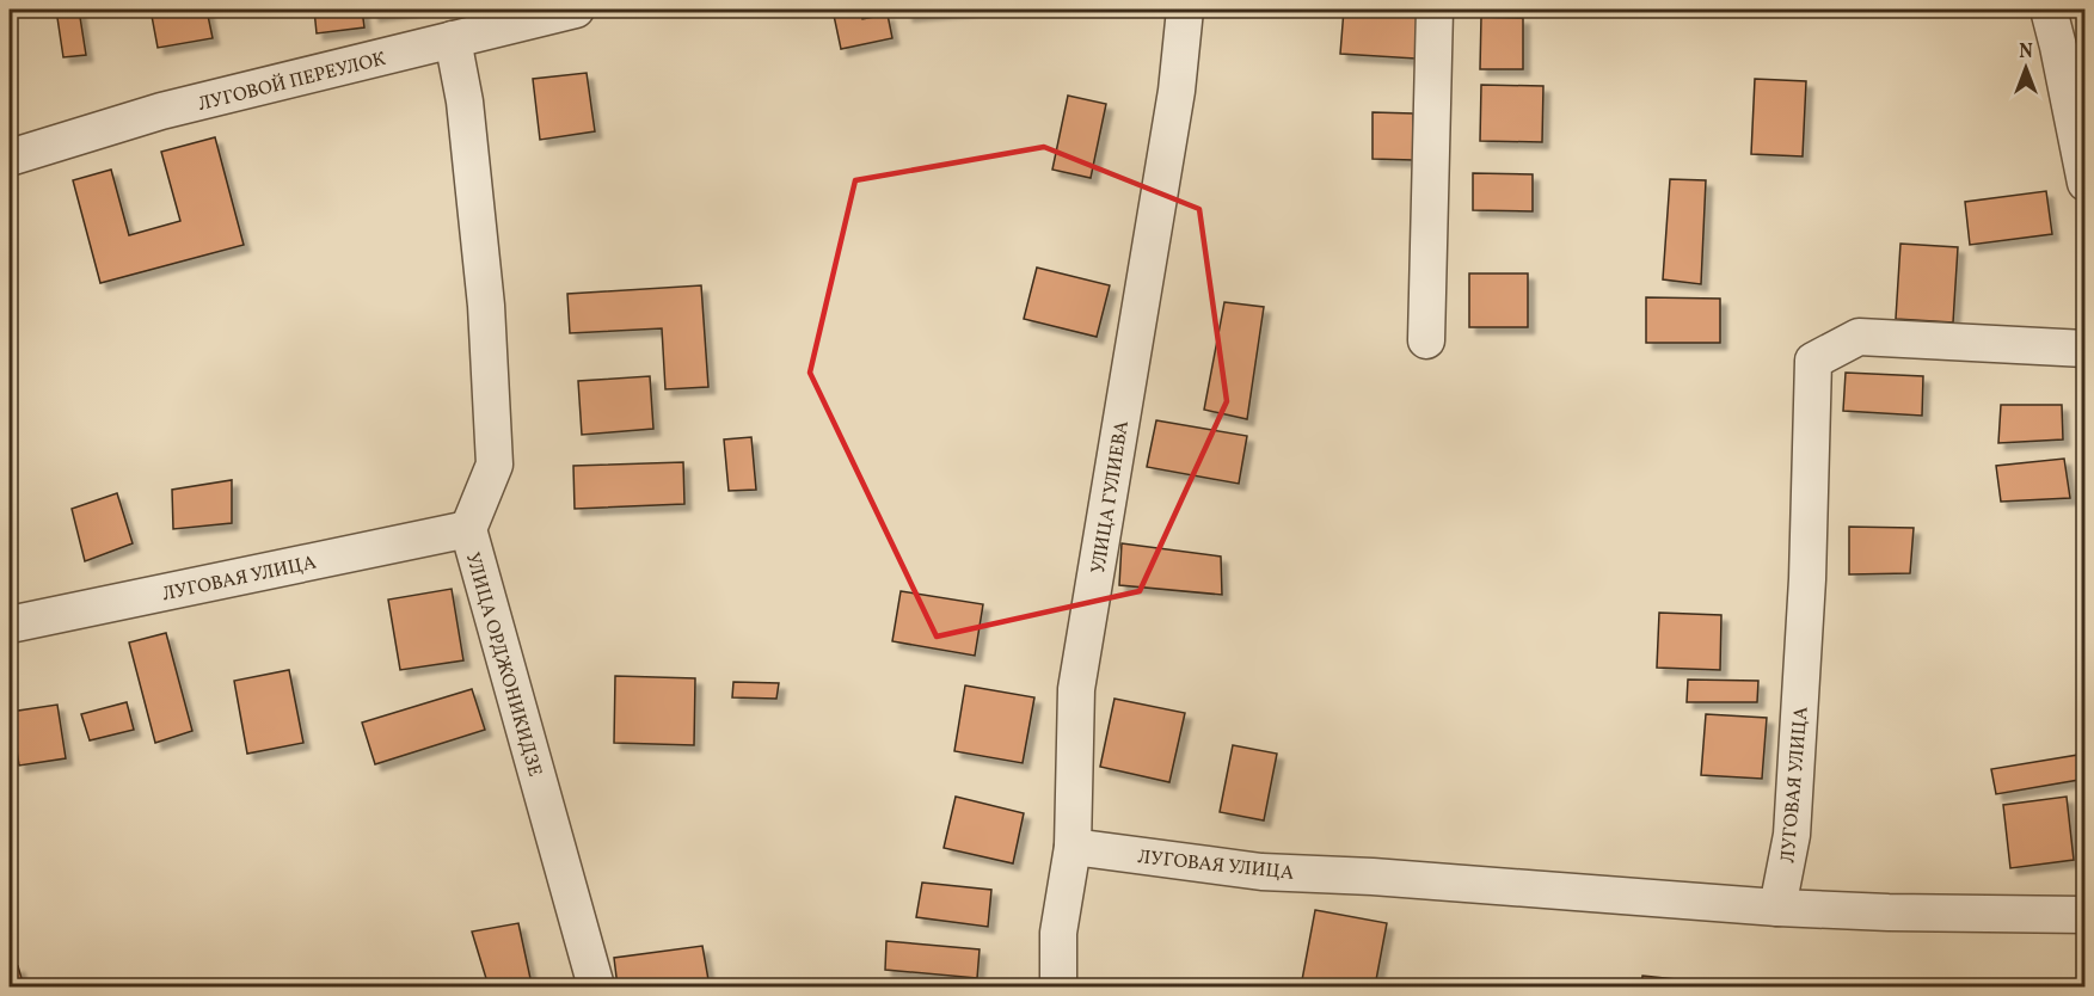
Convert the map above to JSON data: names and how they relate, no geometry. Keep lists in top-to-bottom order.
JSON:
{
  "streets": {
    "street": [
      "ЛУГОВОЙ ПЕРЕУЛОК",
      "УЛИЦА ГУЛИЕВА",
      "ЛУГОВАЯ УЛИЦА",
      "УЛИЦА ОРДЖОНИКИДЗЕ"
    ]
  },
  "crossings": [
    ["ЛУГОВОЙ ПЕРЕУЛОК", "УЛИЦА ОРДЖОНИКИДЗЕ"],
    ["УЛИЦА ГУЛИЕВА", "ЛУГОВАЯ УЛИЦА"],
    ["ЛУГОВАЯ УЛИЦА", "УЛИЦА ОРДЖОНИКИДЗЕ"]
  ],
  "north": "top"
}
